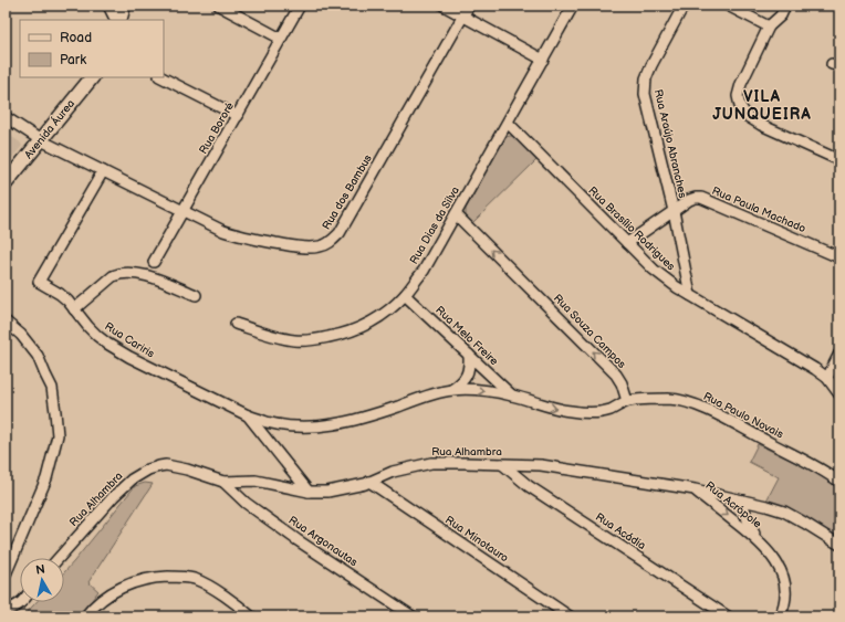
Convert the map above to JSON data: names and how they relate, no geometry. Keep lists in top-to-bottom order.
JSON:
{
  "streets": {
    "street": [
      "Rua Bororé",
      "Avenida Áurea",
      "Rua Araújo Abranches",
      "Rua dos Bambus",
      "Rua Paula Machado",
      "Rua Dias da Silva",
      "Rua Brasílio Rodrigues",
      "Rua Souza Campos",
      "Rua Melo Freire",
      "Rua Cariris",
      "Rua Paulo Novais",
      "Rua Alhambra",
      "Rua Acrópole",
      "Rua Acádia",
      "Rua Minotauro",
      "Rua Argonautas"
    ]
  },
  "crossings": [
    ["Rua Bororé", "Rua dos Bambus"],
    ["Avenida Áurea", "Rua dos Bambus"],
    ["Rua Araújo Abranches", "Rua Paula Machado"],
    ["Rua Araújo Abranches", "Rua Brasílio Rodrigues"],
    ["Rua dos Bambus", "Rua Cariris"],
    ["Rua Paula Machado", "Rua Brasílio Rodrigues"],
    ["Rua Dias da Silva", "Rua Brasílio Rodrigues"],
    ["Rua Dias da Silva", "Rua Souza Campos"],
    ["Rua Dias da Silva", "Rua Melo Freire"],
    ["Rua Souza Campos", "Rua Paulo Novais"],
    ["Rua Cariris", "Rua Alhambra"],
    ["Rua Alhambra", "Rua Acrópole"],
    ["Rua Alhambra", "Rua Acádia"],
    ["Rua Alhambra", "Rua Minotauro"],
    ["Rua Alhambra", "Rua Argonautas"]
  ],
  "one_way": ["Rua Souza Campos", "Rua Acrópole"],
  "districts": ["VILA JUNQUEIRA"],
  "legend": ["Road", "Park"],
  "north": "top"
}
